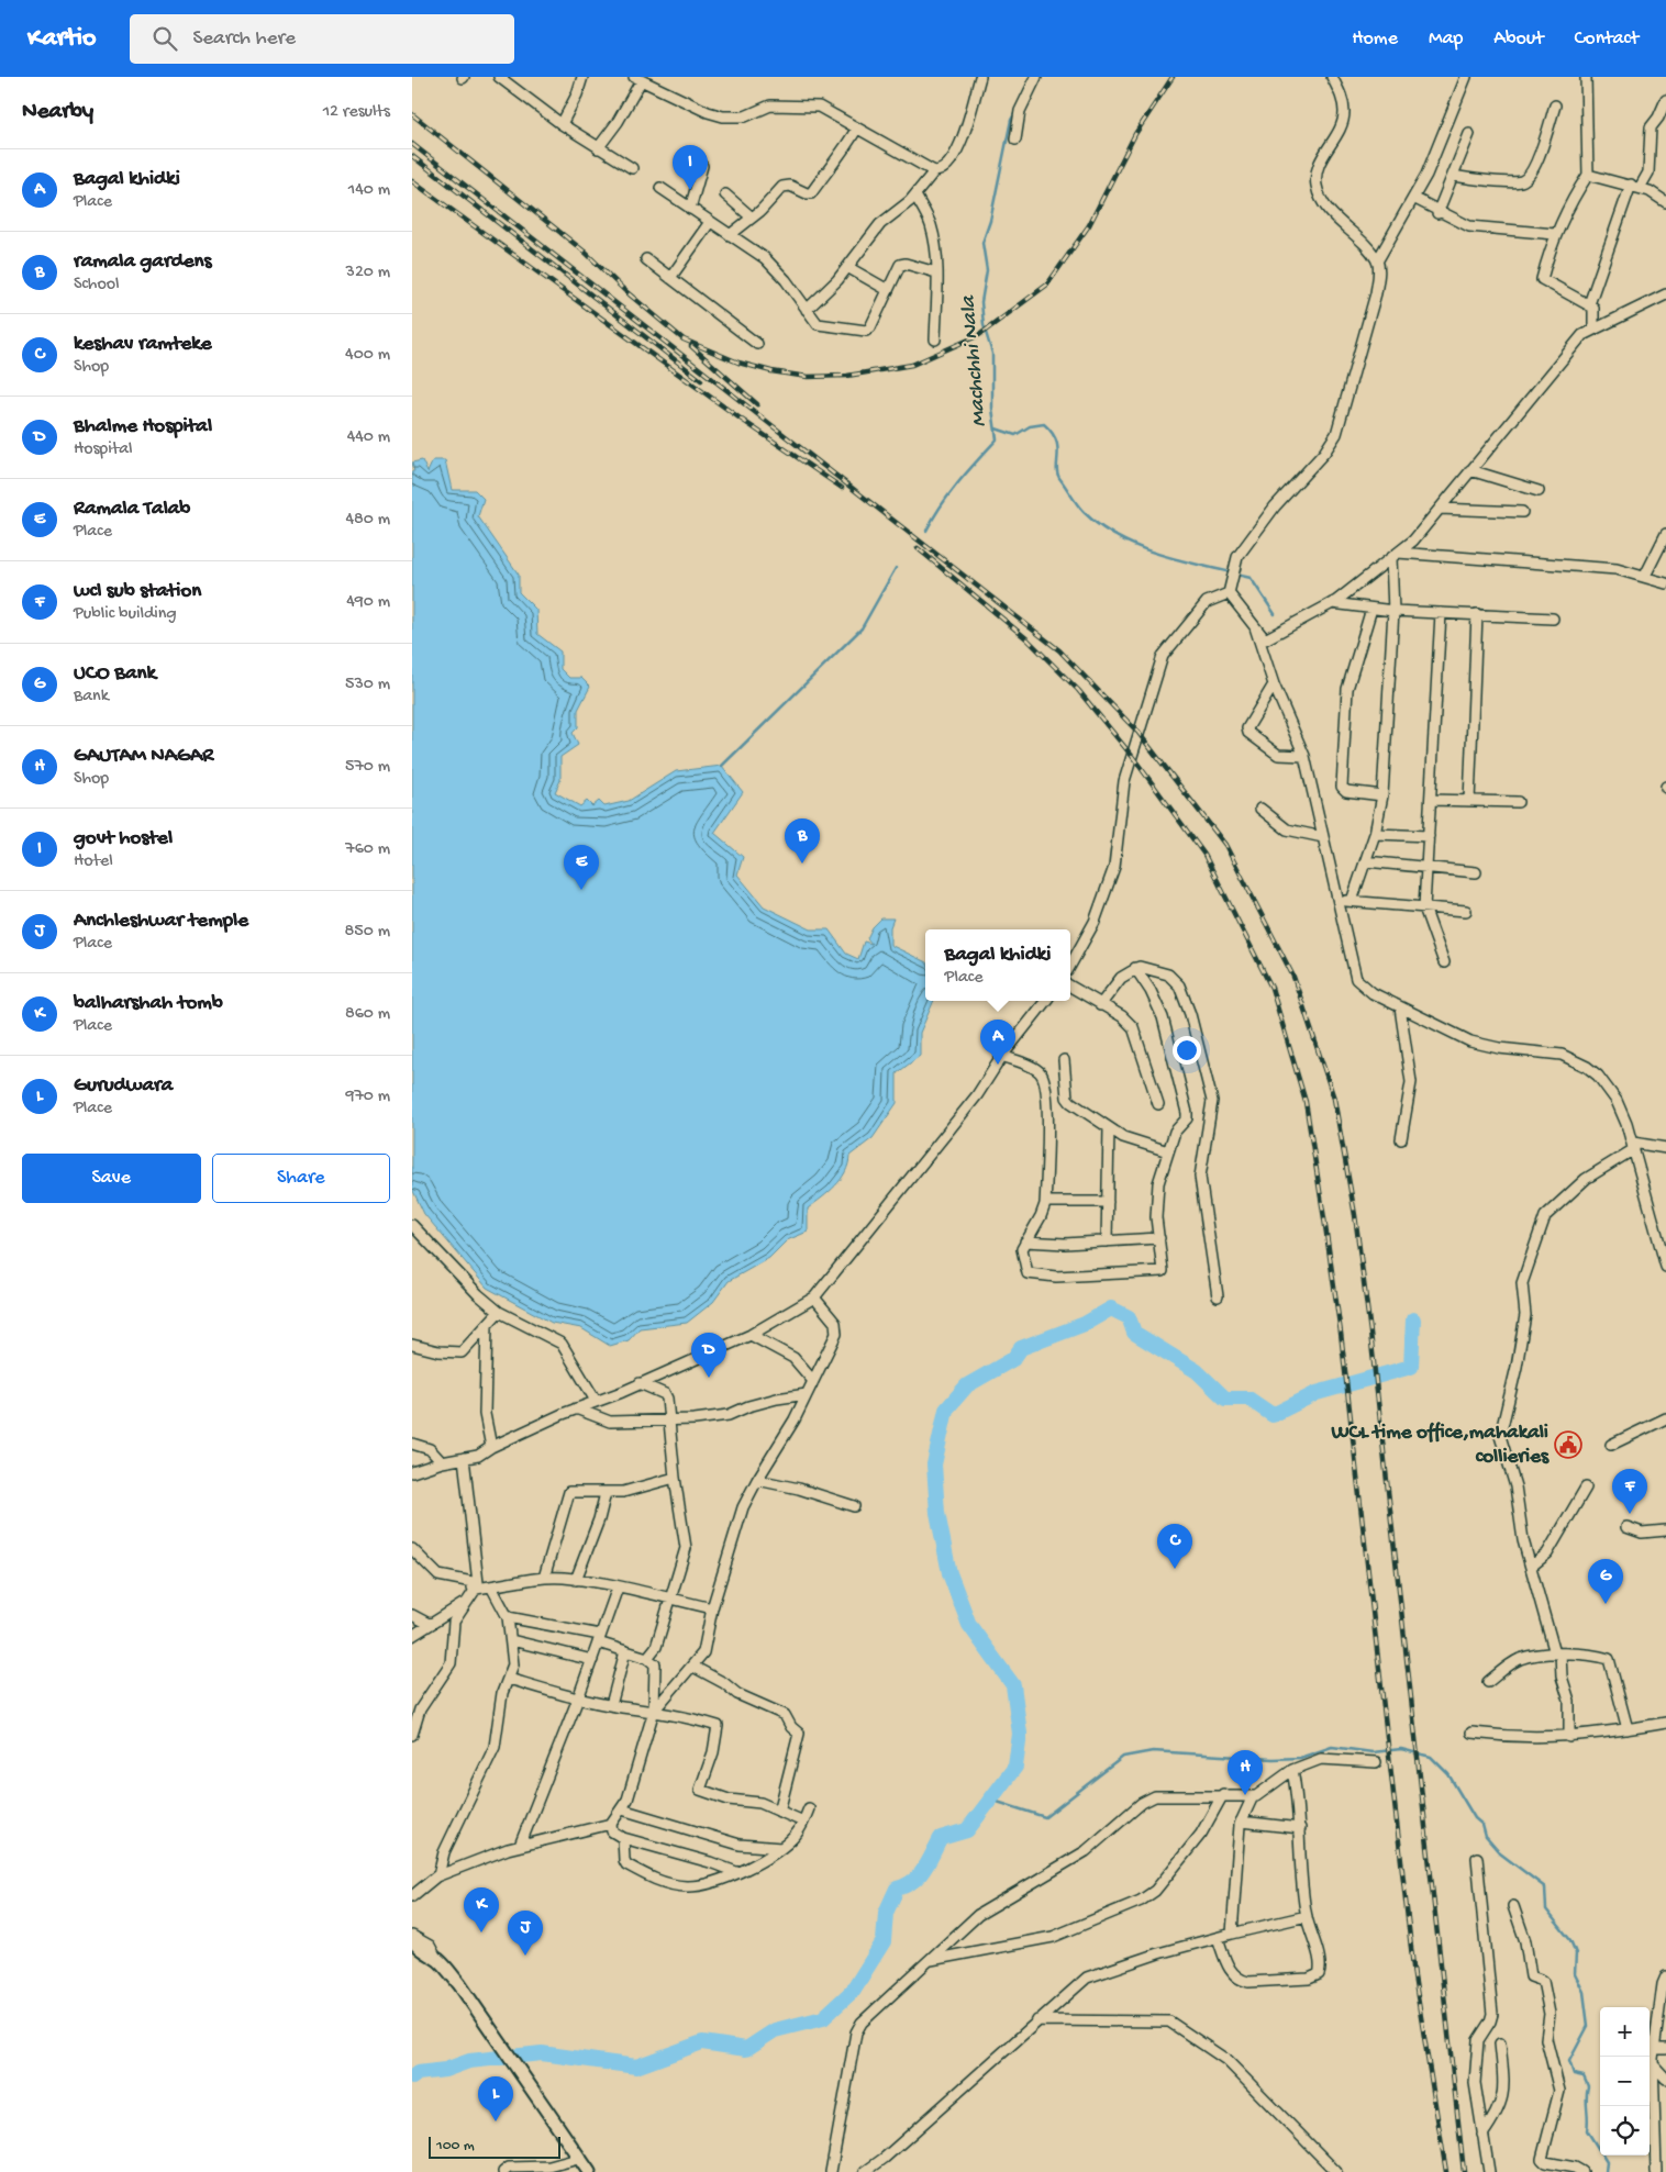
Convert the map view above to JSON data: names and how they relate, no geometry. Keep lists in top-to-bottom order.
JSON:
{
  "water": ["Machchhi Nala"],
  "places": {
    "public building": ["WCL time office,mahakali collieries"]
  },
  "scale_bar": "100 m",
  "page": {
    "header": "Kartio",
    "search": "Search here",
    "nav": [
      "Home",
      "Map",
      "About",
      "Contact"
    ],
    "heading": ["Nearby", "12 results"],
    "pins": [
      "I",
      "B",
      "E",
      "A",
      "D",
      "F",
      "C",
      "G",
      "H",
      "K",
      "J",
      "L"
    ],
    "list": [
      {
        "mark": "A",
        "name": "Bagal khidki",
        "note": "Place",
        "value": "140 m"
      },
      {
        "mark": "B",
        "name": "ramala gardens",
        "note": "School",
        "value": "320 m"
      },
      {
        "mark": "C",
        "name": "keshav ramteke",
        "note": "Shop",
        "value": "400 m"
      },
      {
        "mark": "D",
        "name": "Bhalme Hospital",
        "note": "Hospital",
        "value": "440 m"
      },
      {
        "mark": "E",
        "name": "Ramala Talab",
        "note": "Place",
        "value": "480 m"
      },
      {
        "mark": "F",
        "name": "wcl sub station",
        "note": "Public building",
        "value": "490 m"
      },
      {
        "mark": "G",
        "name": "UCO Bank",
        "note": "Bank",
        "value": "530 m"
      },
      {
        "mark": "H",
        "name": "GAUTAM NAGAR",
        "note": "Shop",
        "value": "570 m"
      },
      {
        "mark": "I",
        "name": "govt hostel",
        "note": "Hotel",
        "value": "760 m"
      },
      {
        "mark": "J",
        "name": "Anchleshwar temple",
        "note": "Place",
        "value": "850 m"
      },
      {
        "mark": "K",
        "name": "balharshah tomb",
        "note": "Place",
        "value": "860 m"
      },
      {
        "mark": "L",
        "name": "Gurudwara",
        "note": "Place",
        "value": "970 m"
      }
    ],
    "popup": ["Bagal khidki", "Place"],
    "buttons": ["Save", "Share"],
    "map_buttons": ["+", "−"],
    "scale": "100 m"
  }
}
